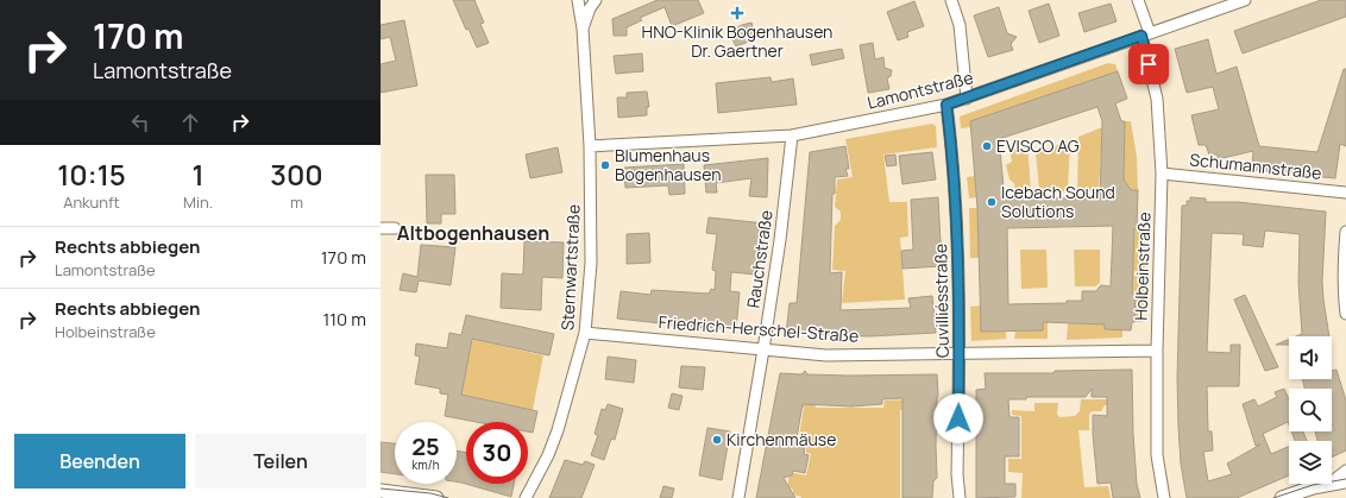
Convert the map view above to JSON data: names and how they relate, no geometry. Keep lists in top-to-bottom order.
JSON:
{
  "streets": {
    "street": [
      "Lamontstraße",
      "Schumannstraße",
      "Rauchstraße",
      "Holbeinstraße",
      "Sternwartstraße",
      "Cuvilliésstraße",
      "Friedrich-Herschel-Straße"
    ]
  },
  "crossings": [
    ["Lamontstraße", "Rauchstraße"],
    ["Lamontstraße", "Holbeinstraße"],
    ["Lamontstraße", "Sternwartstraße"],
    ["Lamontstraße", "Cuvilliésstraße"],
    ["Schumannstraße", "Holbeinstraße"],
    ["Rauchstraße", "Friedrich-Herschel-Straße"],
    ["Holbeinstraße", "Friedrich-Herschel-Straße"],
    ["Sternwartstraße", "Friedrich-Herschel-Straße"],
    ["Cuvilliésstraße", "Friedrich-Herschel-Straße"]
  ],
  "districts": ["Altbogenhausen"],
  "places": {
    "health": ["HNO-Klinik Bogenhausen Dr. Gaertner"],
    "other": [
      "EVISCO AG",
      "Blumenhaus Bogenhausen",
      "Icebach Sound Solutions",
      "Kirchenmäuse"
    ]
  },
  "page": {
    "turn": ["170 m", "Lamontstraße"],
    "eta": [
      "10:15",
      "Ankunft",
      "1",
      "Min.",
      "300",
      "m"
    ],
    "list": [
      {
        "name": "Rechts abbiegen",
        "note": "Lamontstraße",
        "value": "170 m"
      },
      {
        "name": "Rechts abbiegen",
        "note": "Holbeinstraße",
        "value": "110 m"
      }
    ],
    "speed": "25 km/h",
    "limit": "30",
    "buttons": ["Beenden", "Teilen"]
  }
}
